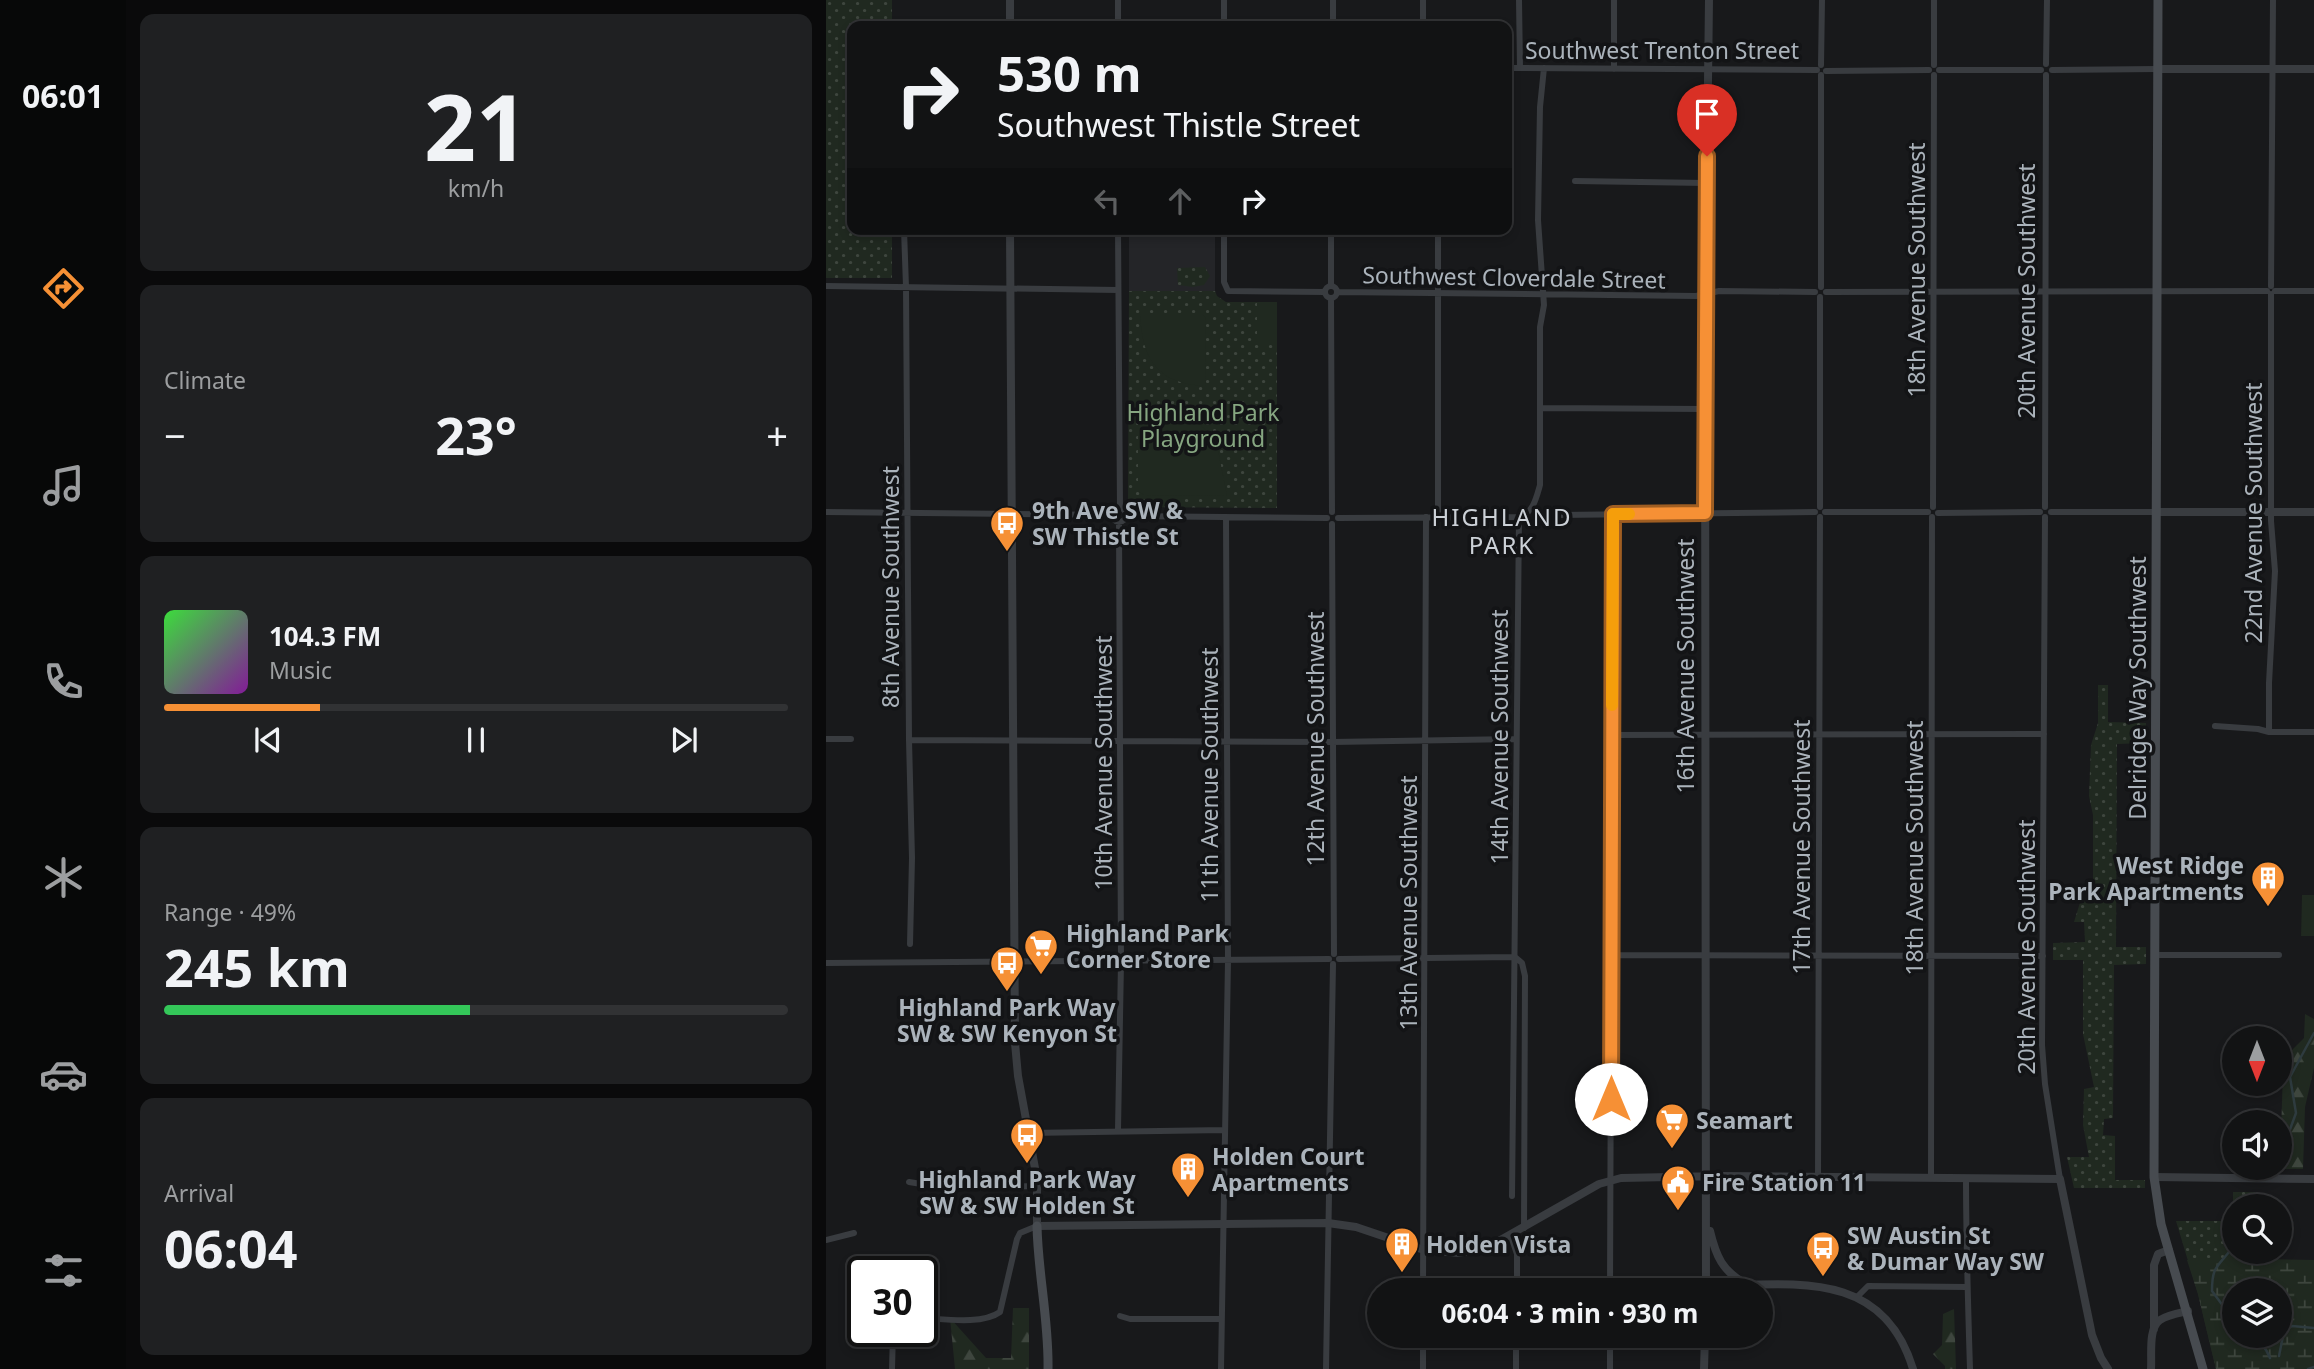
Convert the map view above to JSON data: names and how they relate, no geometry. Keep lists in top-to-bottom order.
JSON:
{
  "streets": {
    "main road": ["Delridge Way Southwest"],
    "street": [
      "Southwest Trenton Street",
      "18th Avenue Southwest",
      "Southwest Cloverdale Street",
      "20th Avenue Southwest",
      "22nd Avenue Southwest",
      "8th Avenue Southwest",
      "16th Avenue Southwest",
      "14th Avenue Southwest",
      "12th Avenue Southwest",
      "10th Avenue Southwest",
      "11th Avenue Southwest",
      "17th Avenue Southwest",
      "13th Avenue Southwest"
    ]
  },
  "crossings": [
    ["Southwest Trenton Street", "18th Avenue Southwest"],
    ["Southwest Trenton Street", "20th Avenue Southwest"],
    ["Southwest Trenton Street", "22nd Avenue Southwest"],
    ["Southwest Trenton Street", "16th Avenue Southwest"],
    ["Southwest Trenton Street", "Delridge Way Southwest"],
    ["Southwest Trenton Street", "17th Avenue Southwest"],
    ["18th Avenue Southwest", "Southwest Cloverdale Street"],
    ["Southwest Cloverdale Street", "20th Avenue Southwest"],
    ["Southwest Cloverdale Street", "22nd Avenue Southwest"],
    ["Southwest Cloverdale Street", "16th Avenue Southwest"],
    ["Southwest Cloverdale Street", "Delridge Way Southwest"],
    ["Southwest Cloverdale Street", "17th Avenue Southwest"]
  ],
  "districts": ["HIGHLAND PARK"],
  "parks": ["Highland Park Playground"],
  "places": {
    "bus stop": [
      "9th Ave SW & SW Thistle St",
      "Highland Park Way SW & SW Kenyon St",
      "Highland Park Way SW & SW Holden St",
      "SW Austin St & Dumar Way SW"
    ],
    "building": ["West Ridge Park Apartments", "Holden Court Apartments", "Holden Vista"],
    "supermarket": ["Highland Park Corner Store", "Seamart"],
    "public building": ["Fire Station 11"]
  },
  "north": "bottom",
  "page": {
    "tabs": "06:01",
    "tile": [
      ["21", "km/h"],
      "Climate",
      ["Range · 49%", "245 km"],
      ["Arrival", "06:04"]
    ],
    "turn": ["530 m", "Southwest Thistle Street"],
    "heat": ["−", "23°", "+"],
    "song": ["104.3 FM", "Music"],
    "limit": "30",
    "trip": "06:04 · 3 min · 930 m"
  }
}
